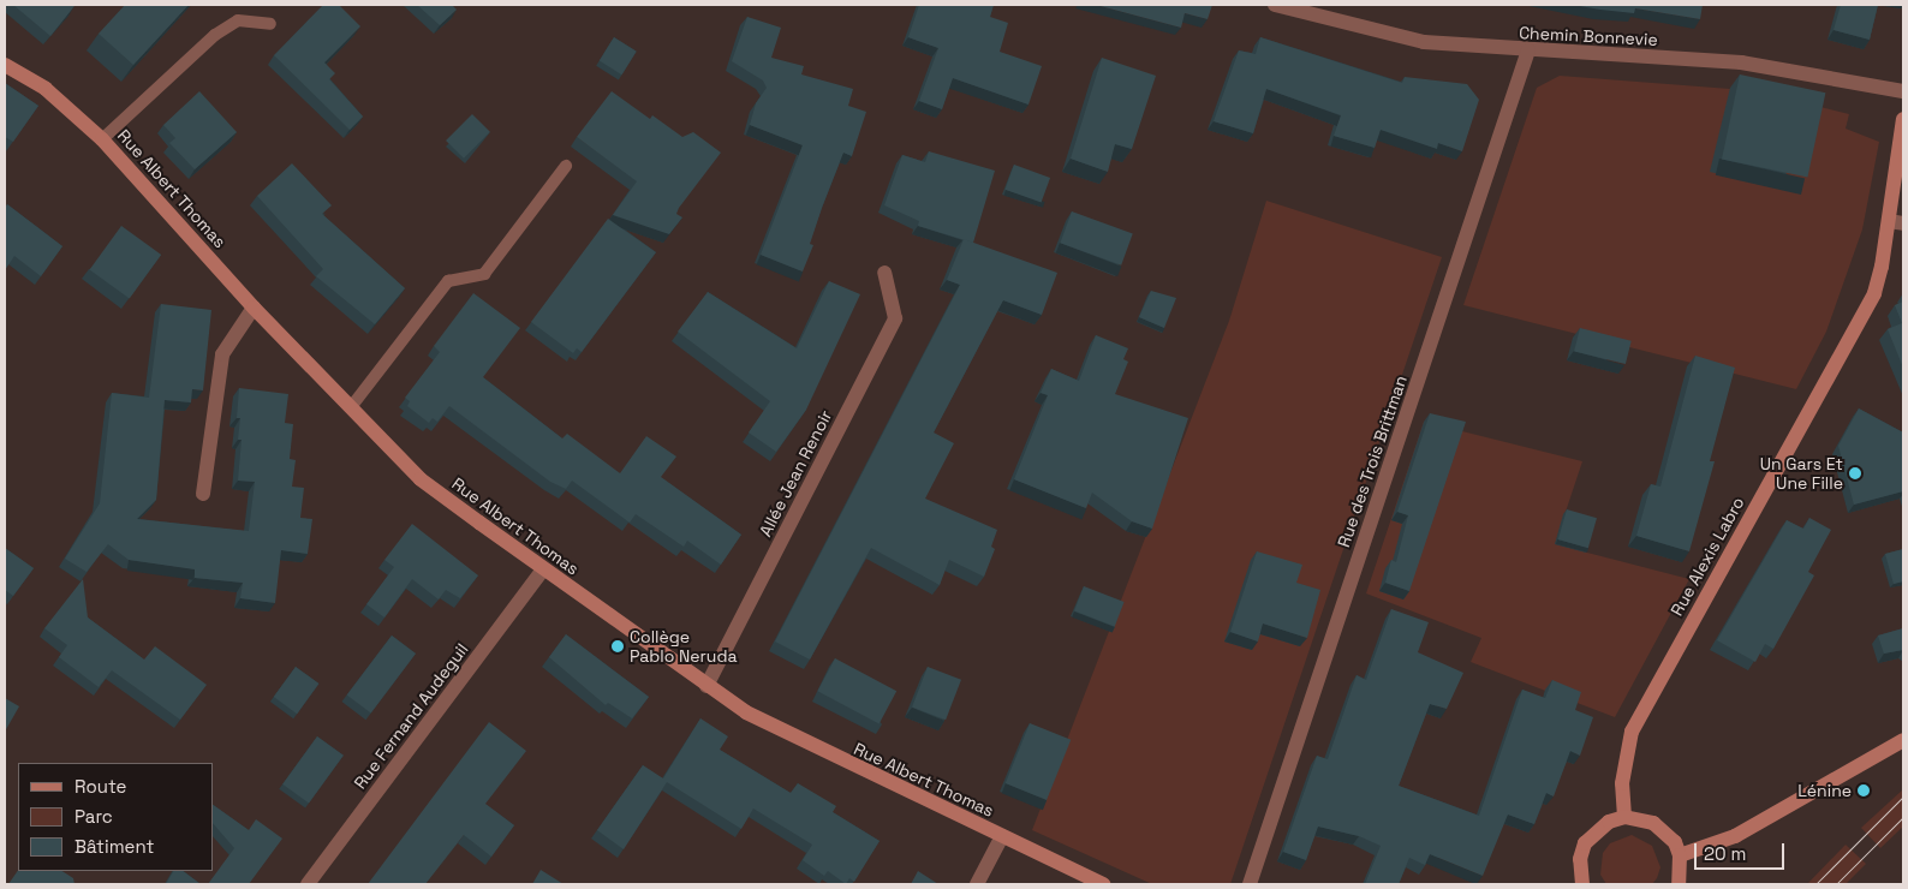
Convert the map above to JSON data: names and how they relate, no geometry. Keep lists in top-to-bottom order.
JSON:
{
  "streets": {
    "street": [
      "Chemin Bonnevie",
      "Rue Albert Thomas",
      "Rue des Trois Brittman",
      "Allée Jean Renoir",
      "Rue Alexis Labro",
      "Rue Fernand Audeguil"
    ]
  },
  "crossings": [
    ["Chemin Bonnevie", "Rue des Trois Brittman"],
    ["Rue Albert Thomas", "Allée Jean Renoir"],
    ["Rue Albert Thomas", "Rue Fernand Audeguil"]
  ],
  "places": ["Un Gars Et Une Fille", "Collège Pablo Neruda", "Lénine"],
  "legend": ["Route", "Parc", "Bâtiment"],
  "scale_bar": "20 m"
}
